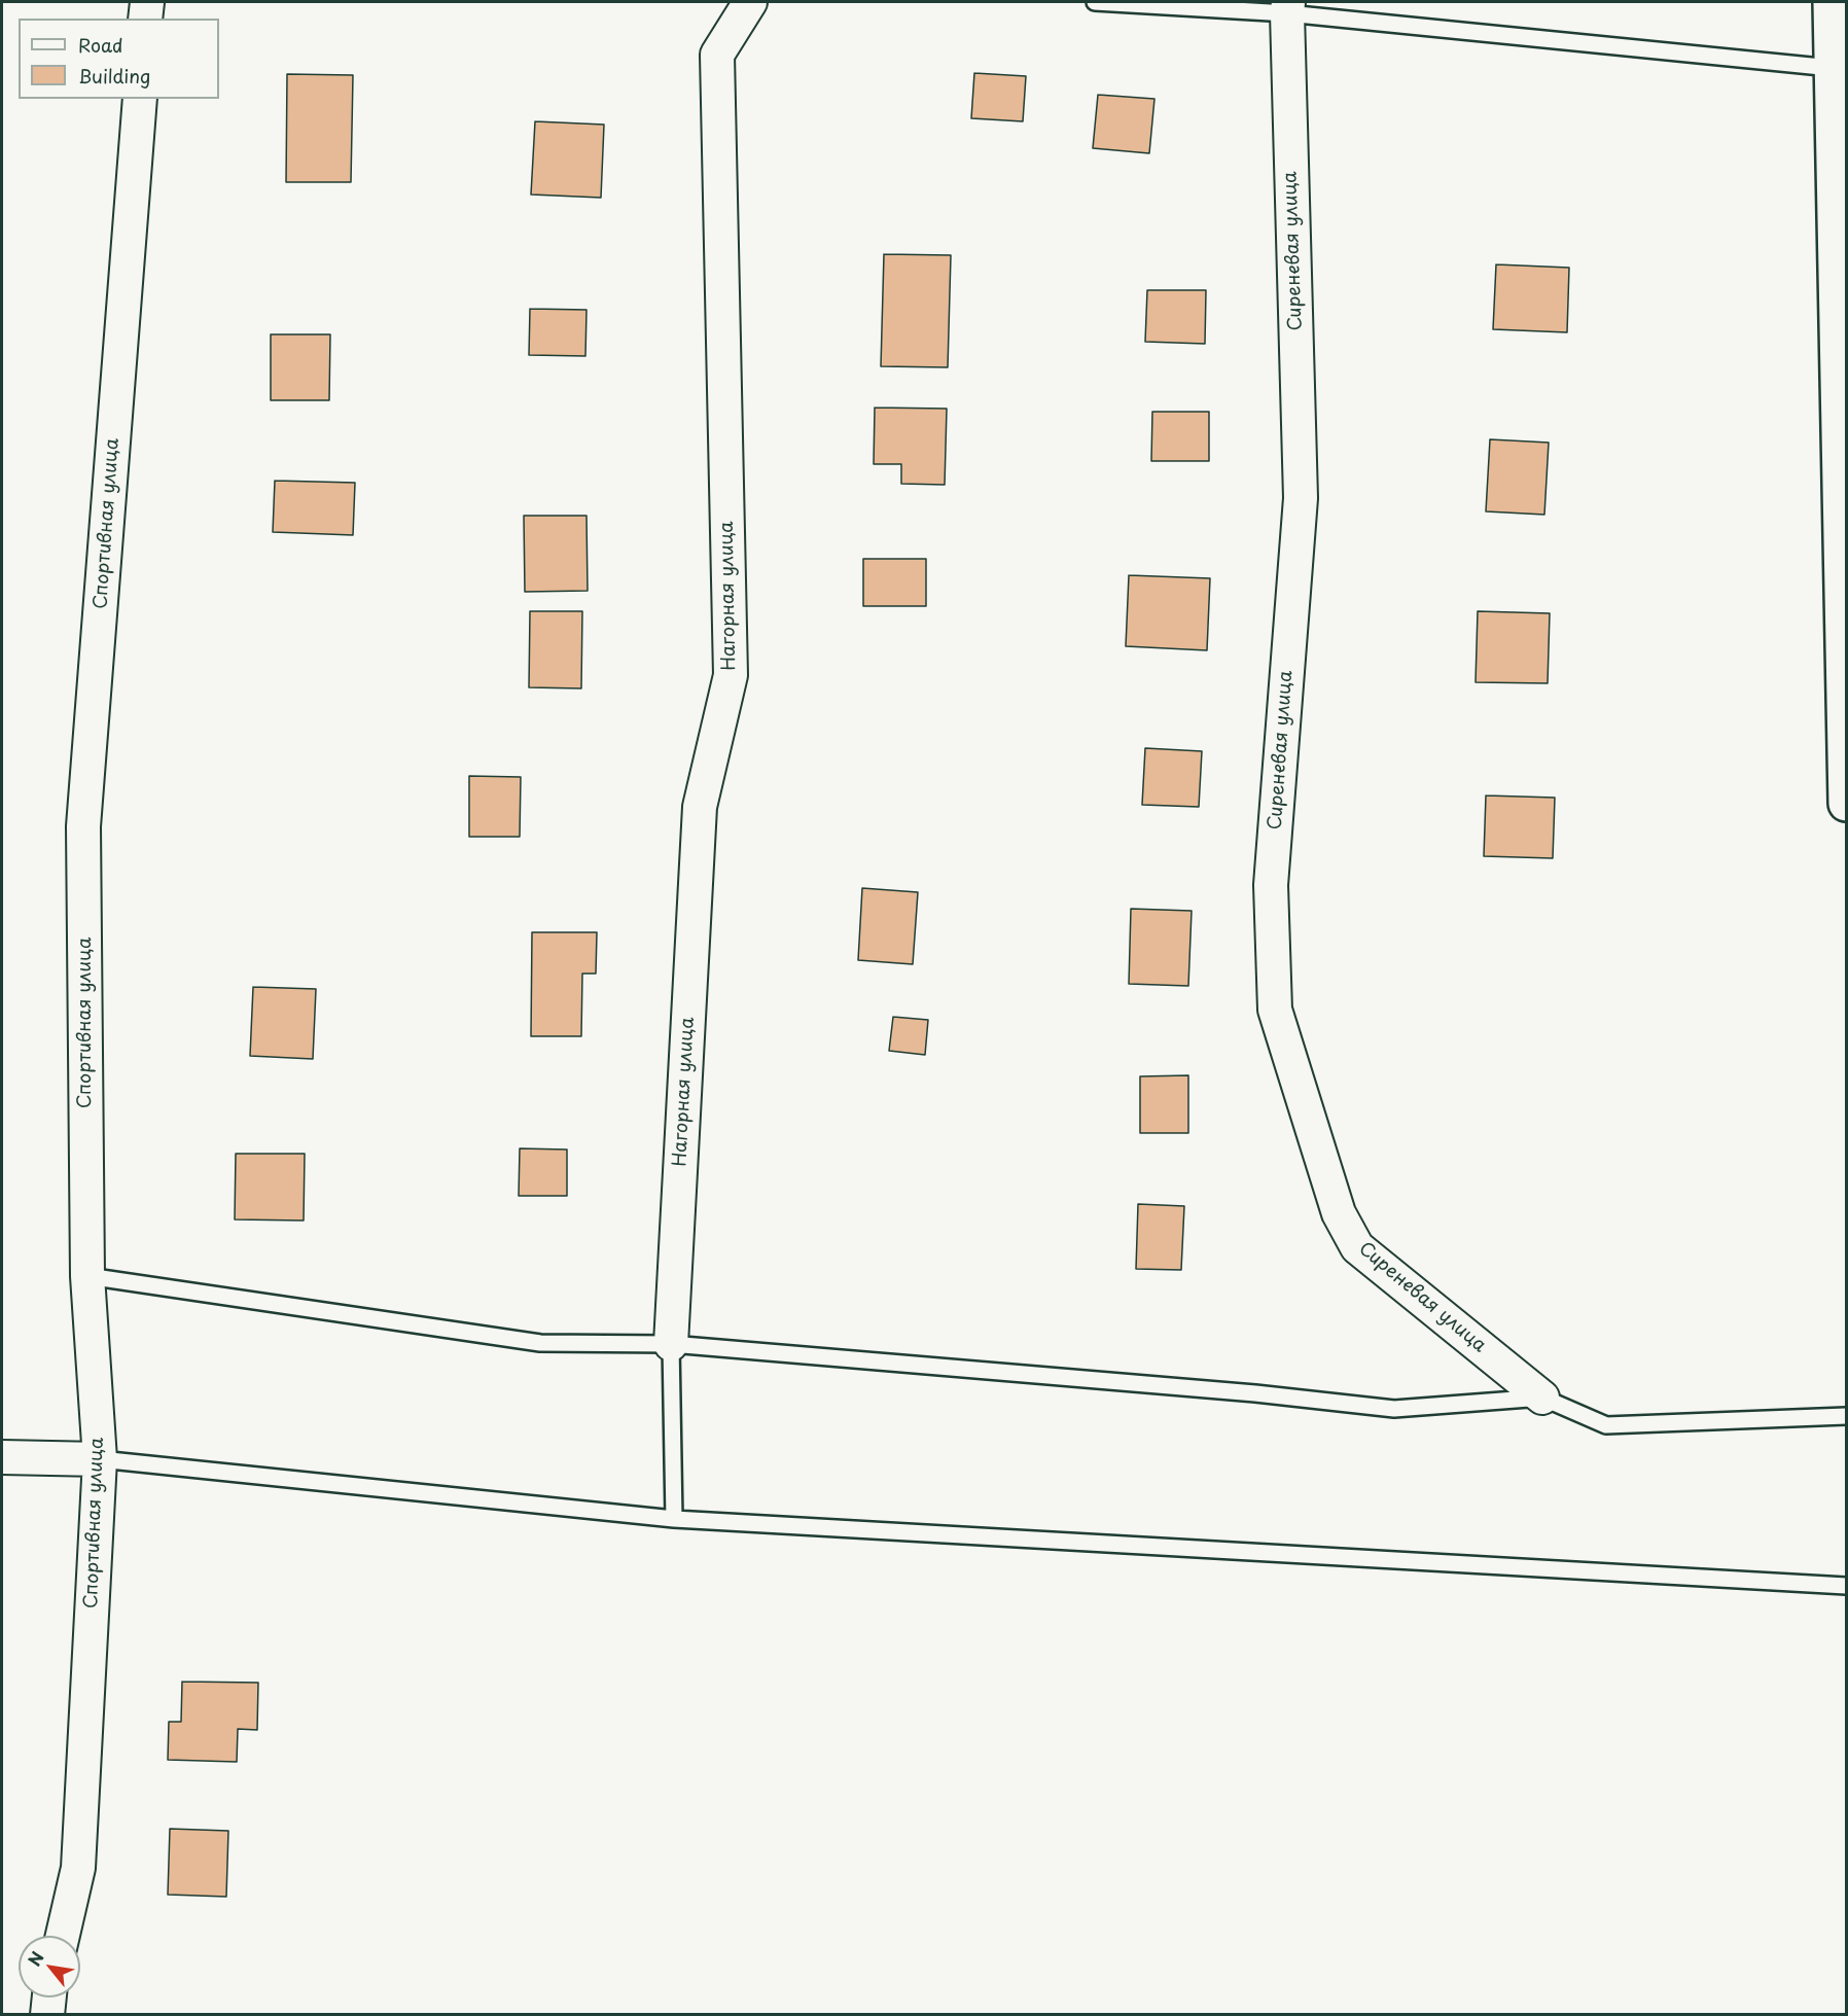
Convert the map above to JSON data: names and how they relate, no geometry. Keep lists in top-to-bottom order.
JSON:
{
  "streets": {
    "street": ["Сиреневая улица", "Спортивная улица", "Нагорная улица"]
  },
  "legend": ["Road", "Building"],
  "north": "top left"
}
